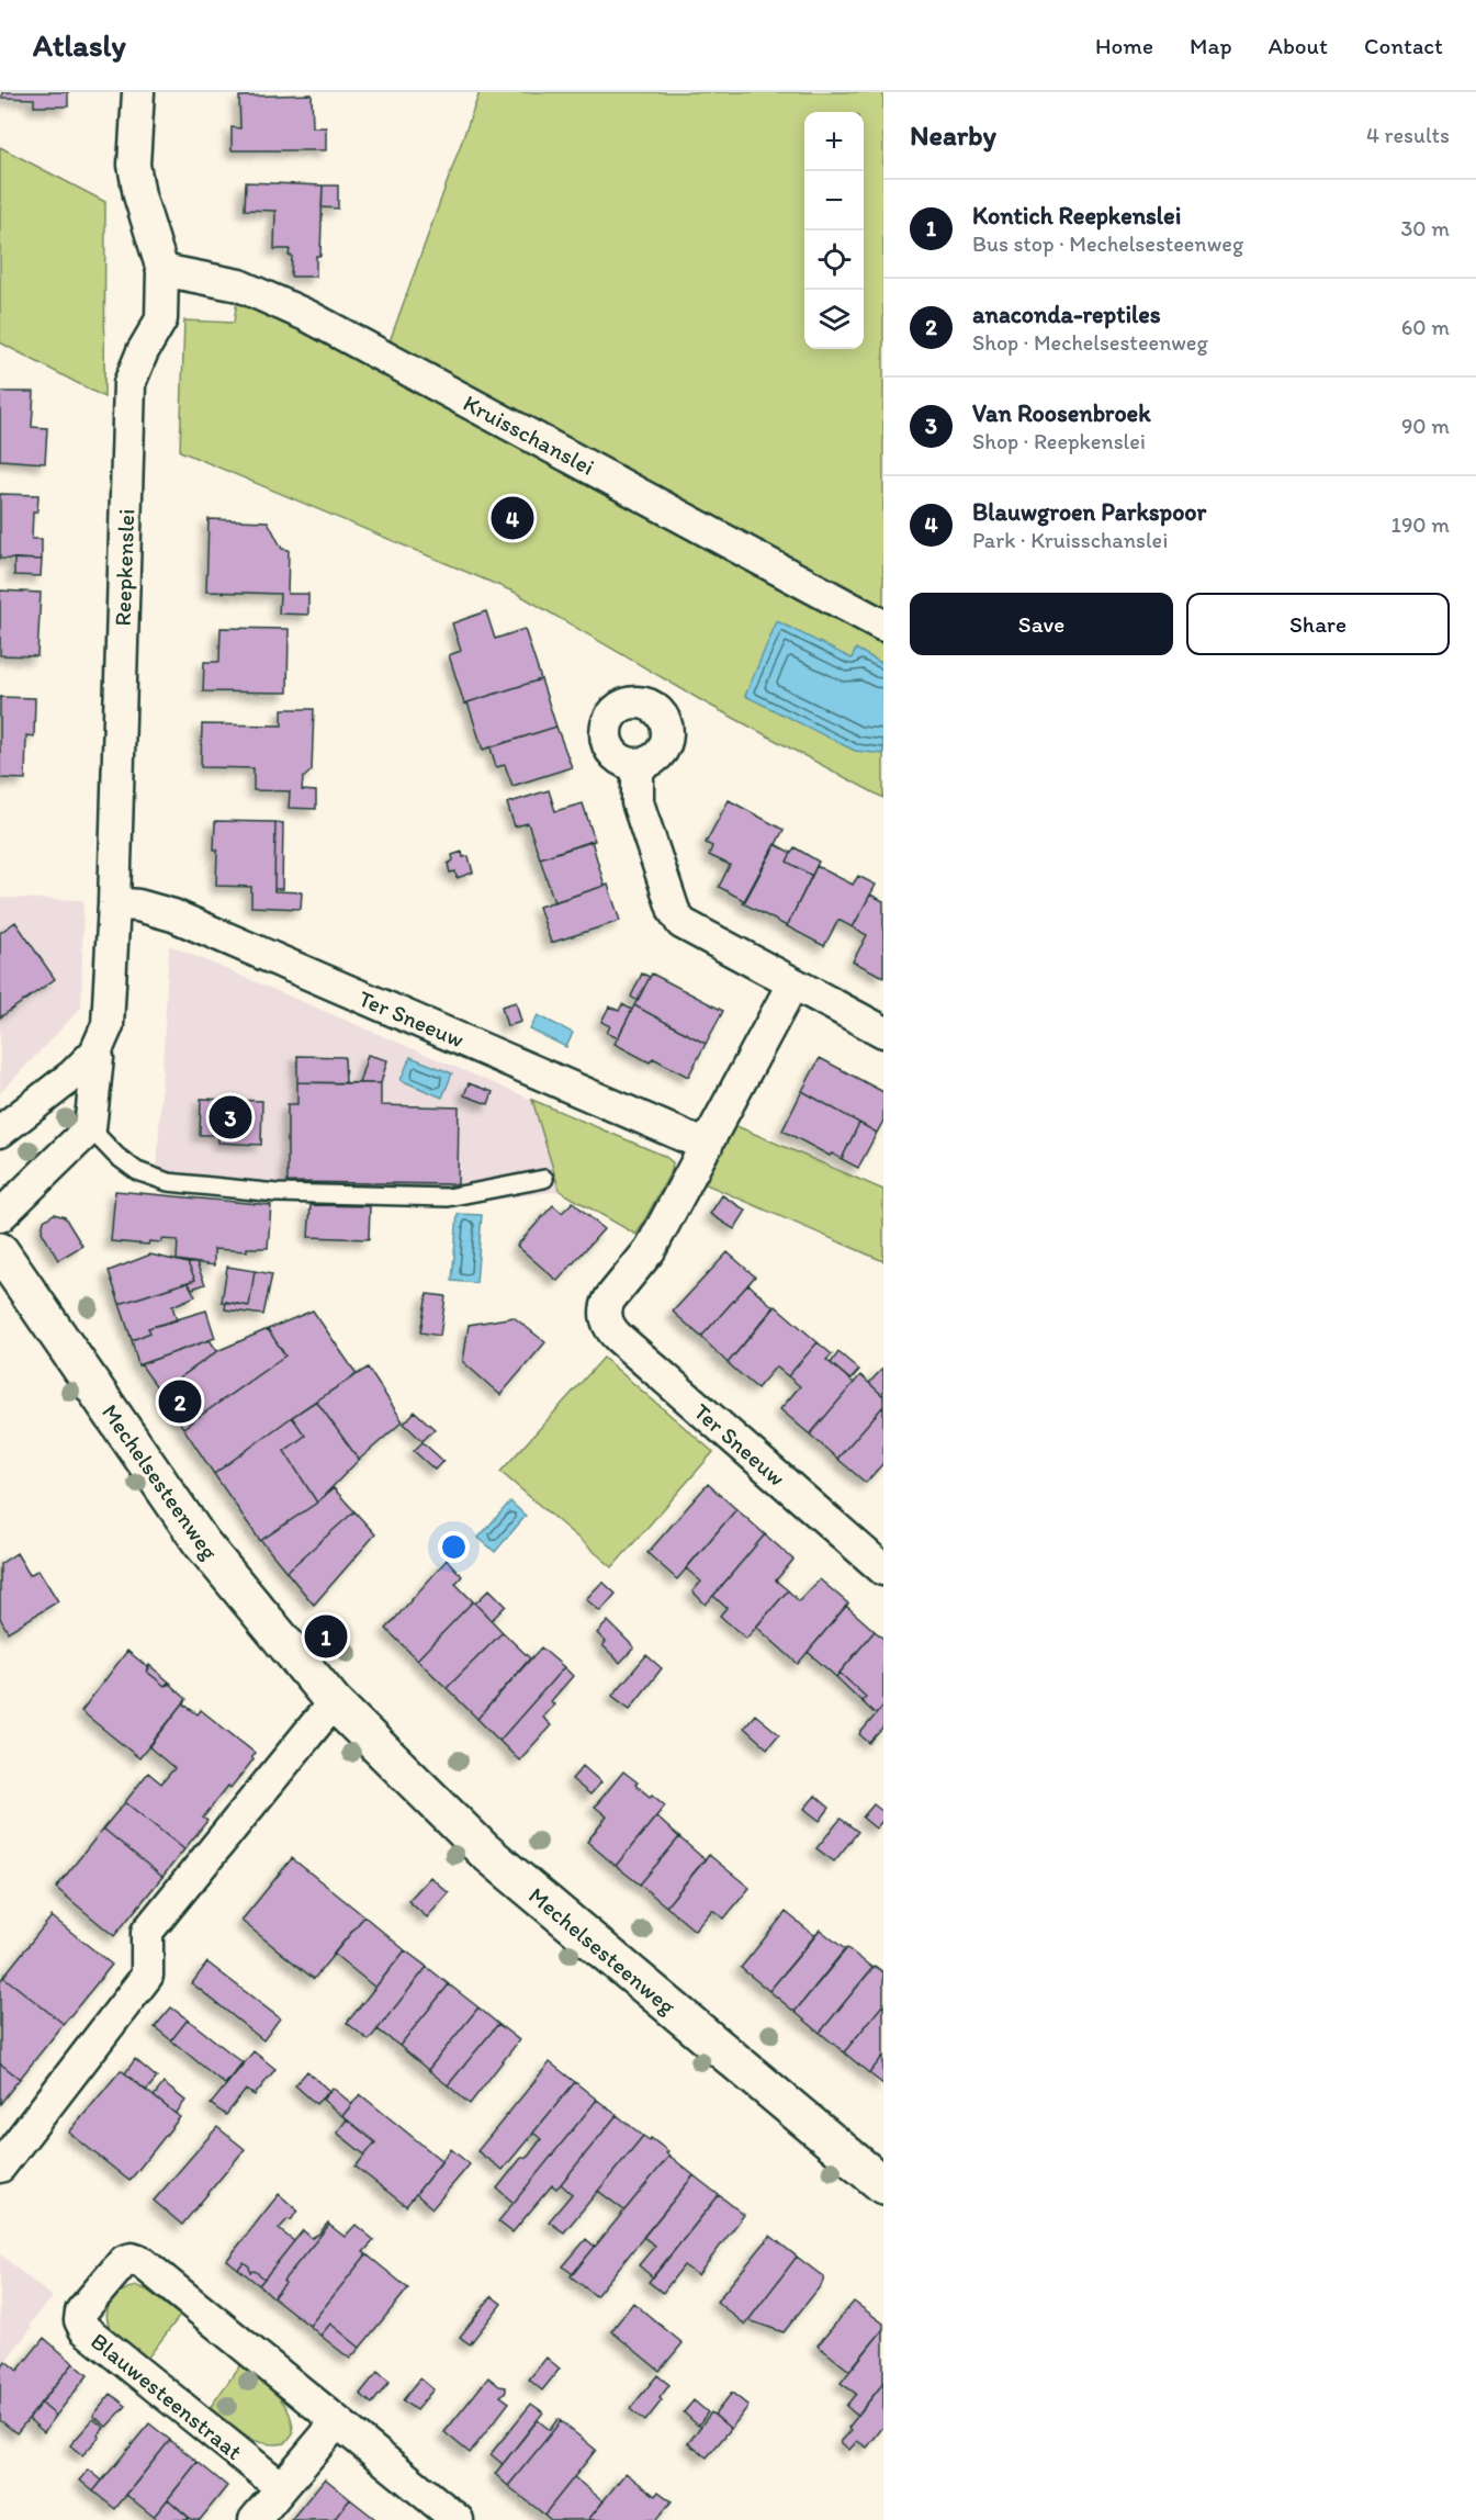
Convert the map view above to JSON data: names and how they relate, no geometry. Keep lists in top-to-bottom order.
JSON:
{
  "streets": {
    "street": [
      "Kruisschanslei",
      "Reepkenslei",
      "Ter Sneeuw",
      "Mechelsesteenweg",
      "Blauwesteenstraat"
    ]
  },
  "crossings": [
    ["Kruisschanslei", "Reepkenslei"],
    ["Reepkenslei", "Ter Sneeuw"]
  ],
  "page": {
    "header": "Atlasly",
    "nav": [
      "Home",
      "Map",
      "About",
      "Contact"
    ],
    "heading": ["Nearby", "4 results"],
    "map_buttons": ["+", "−"],
    "list": [
      {
        "mark": "1",
        "name": "Kontich Reepkenslei",
        "note": "Bus stop · Mechelsesteenweg",
        "value": "30 m"
      },
      {
        "mark": "2",
        "name": "anaconda-reptiles",
        "note": "Shop · Mechelsesteenweg",
        "value": "60 m"
      },
      {
        "mark": "3",
        "name": "Van Roosenbroek",
        "note": "Shop · Reepkenslei",
        "value": "90 m"
      },
      {
        "mark": "4",
        "name": "Blauwgroen Parkspoor",
        "note": "Park · Kruisschanslei",
        "value": "190 m"
      }
    ],
    "pins": [
      "4",
      "3",
      "2",
      "1"
    ],
    "buttons": ["Save", "Share"]
  }
}
